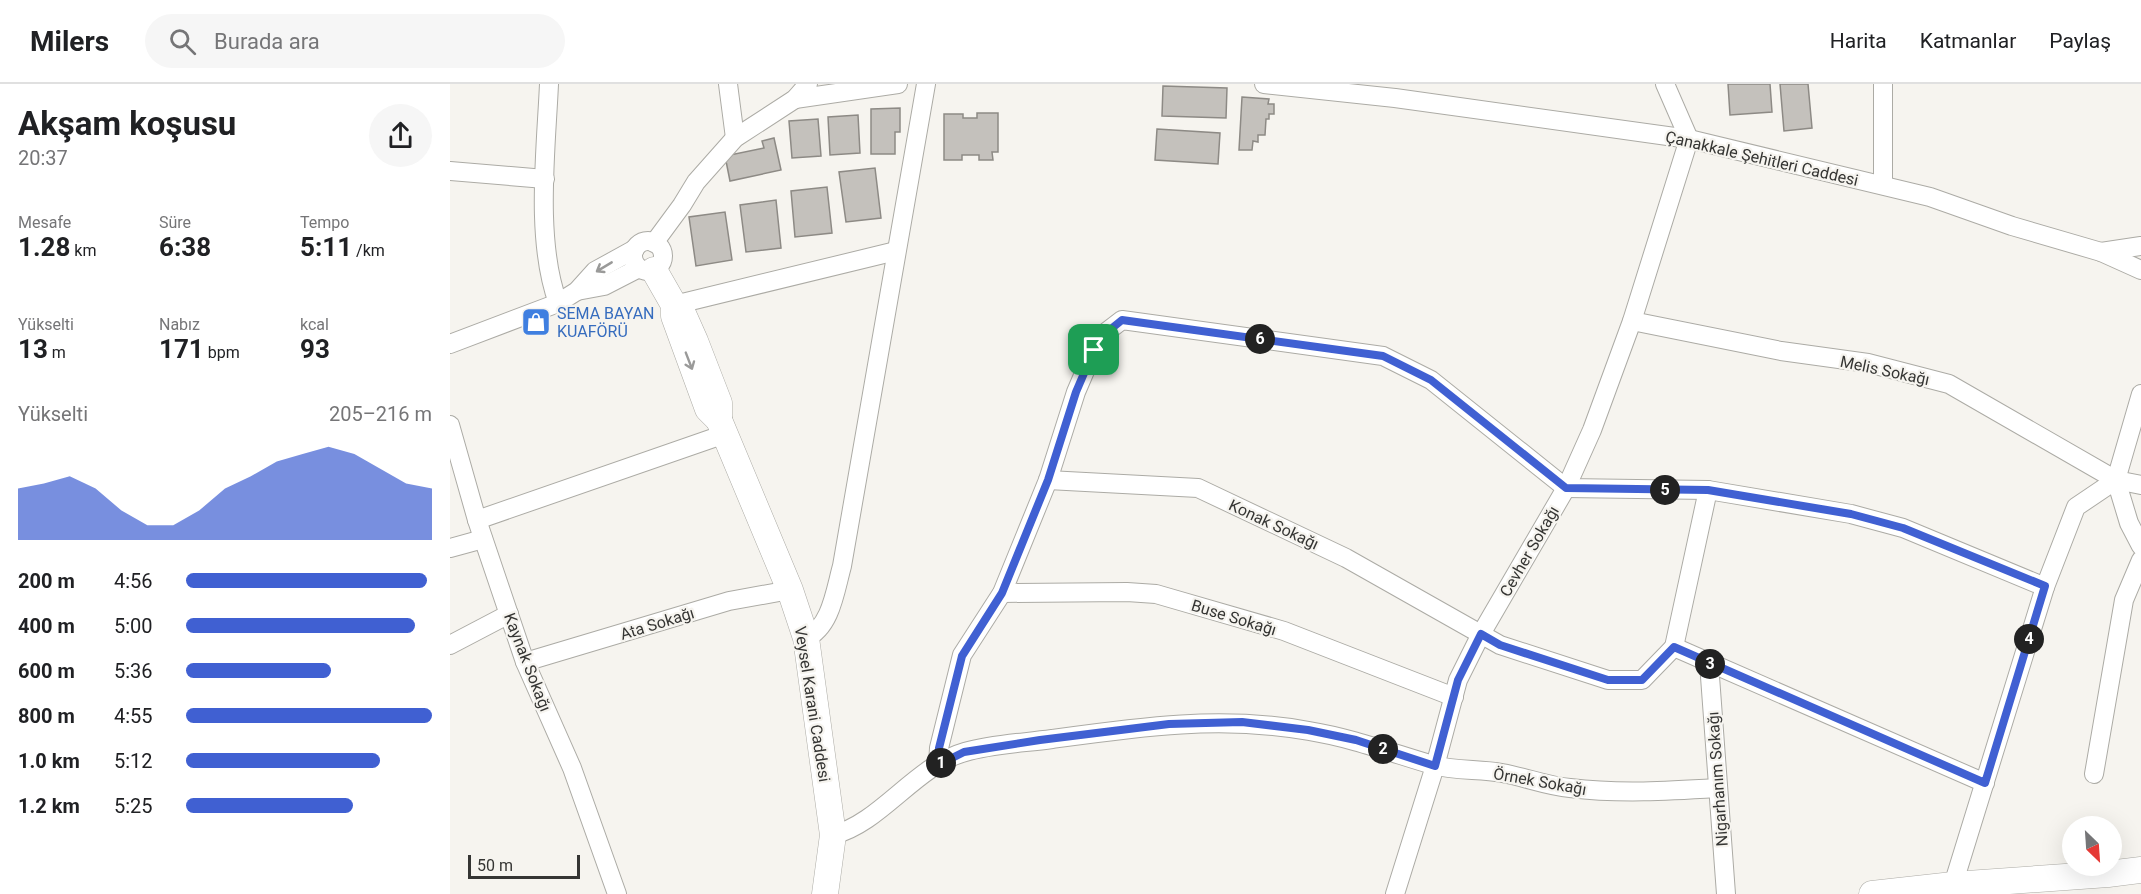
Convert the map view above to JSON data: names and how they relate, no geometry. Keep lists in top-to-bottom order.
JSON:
{
  "streets": {
    "street": [
      "Çanakkale Şehitleri Caddesi",
      "Melis Sokağı",
      "Konak Sokağı",
      "Cevher Sokağı",
      "Buse Sokağı",
      "Ata Sokağı",
      "Kaynak Sokağı",
      "Veysel Karani Caddesi",
      "Nigarhanım Sokağı",
      "Örnek Sokağı"
    ]
  },
  "crossings": [
    ["Çanakkale Şehitleri Caddesi", "Cevher Sokağı"],
    ["Melis Sokağı", "Cevher Sokağı"],
    ["Konak Sokağı", "Cevher Sokağı"],
    ["Cevher Sokağı", "Buse Sokağı"],
    ["Cevher Sokağı", "Örnek Sokağı"],
    ["Ata Sokağı", "Kaynak Sokağı"],
    ["Ata Sokağı", "Veysel Karani Caddesi"],
    ["Veysel Karani Caddesi", "Örnek Sokağı"],
    ["Nigarhanım Sokağı", "Örnek Sokağı"]
  ],
  "places": {
    "shop": ["SEMA BAYAN KUAFÖRÜ"]
  },
  "scale_bar": "50 m",
  "north": "bottom right",
  "page": {
    "header": "Milers",
    "search": "Burada ara",
    "nav": ["Harita", "Katmanlar", "Paylaş"],
    "heading": ["Akşam koşusu", "20:37"],
    "stats": [
      ["Mesafe", "1.28 km"],
      ["Süre", "6:38"],
      ["Tempo", "5:11 /km"],
      ["Yükselti", "13 m"],
      ["Nabız", "171 bpm"],
      ["kcal", "93"]
    ],
    "pins": [
      "6",
      "5",
      "4",
      "3",
      "2",
      "1"
    ],
    "chart": ["Yükselti", "205–216 m"],
    "list": [
      {
        "name": "200 m",
        "note": "4:56"
      },
      {
        "name": "400 m",
        "note": "5:00"
      },
      {
        "name": "600 m",
        "note": "5:36"
      },
      {
        "name": "800 m",
        "note": "4:55"
      },
      {
        "name": "1.0 km",
        "note": "5:12"
      },
      {
        "name": "1.2 km",
        "note": "5:25"
      }
    ],
    "scale": "50 m"
  }
}
